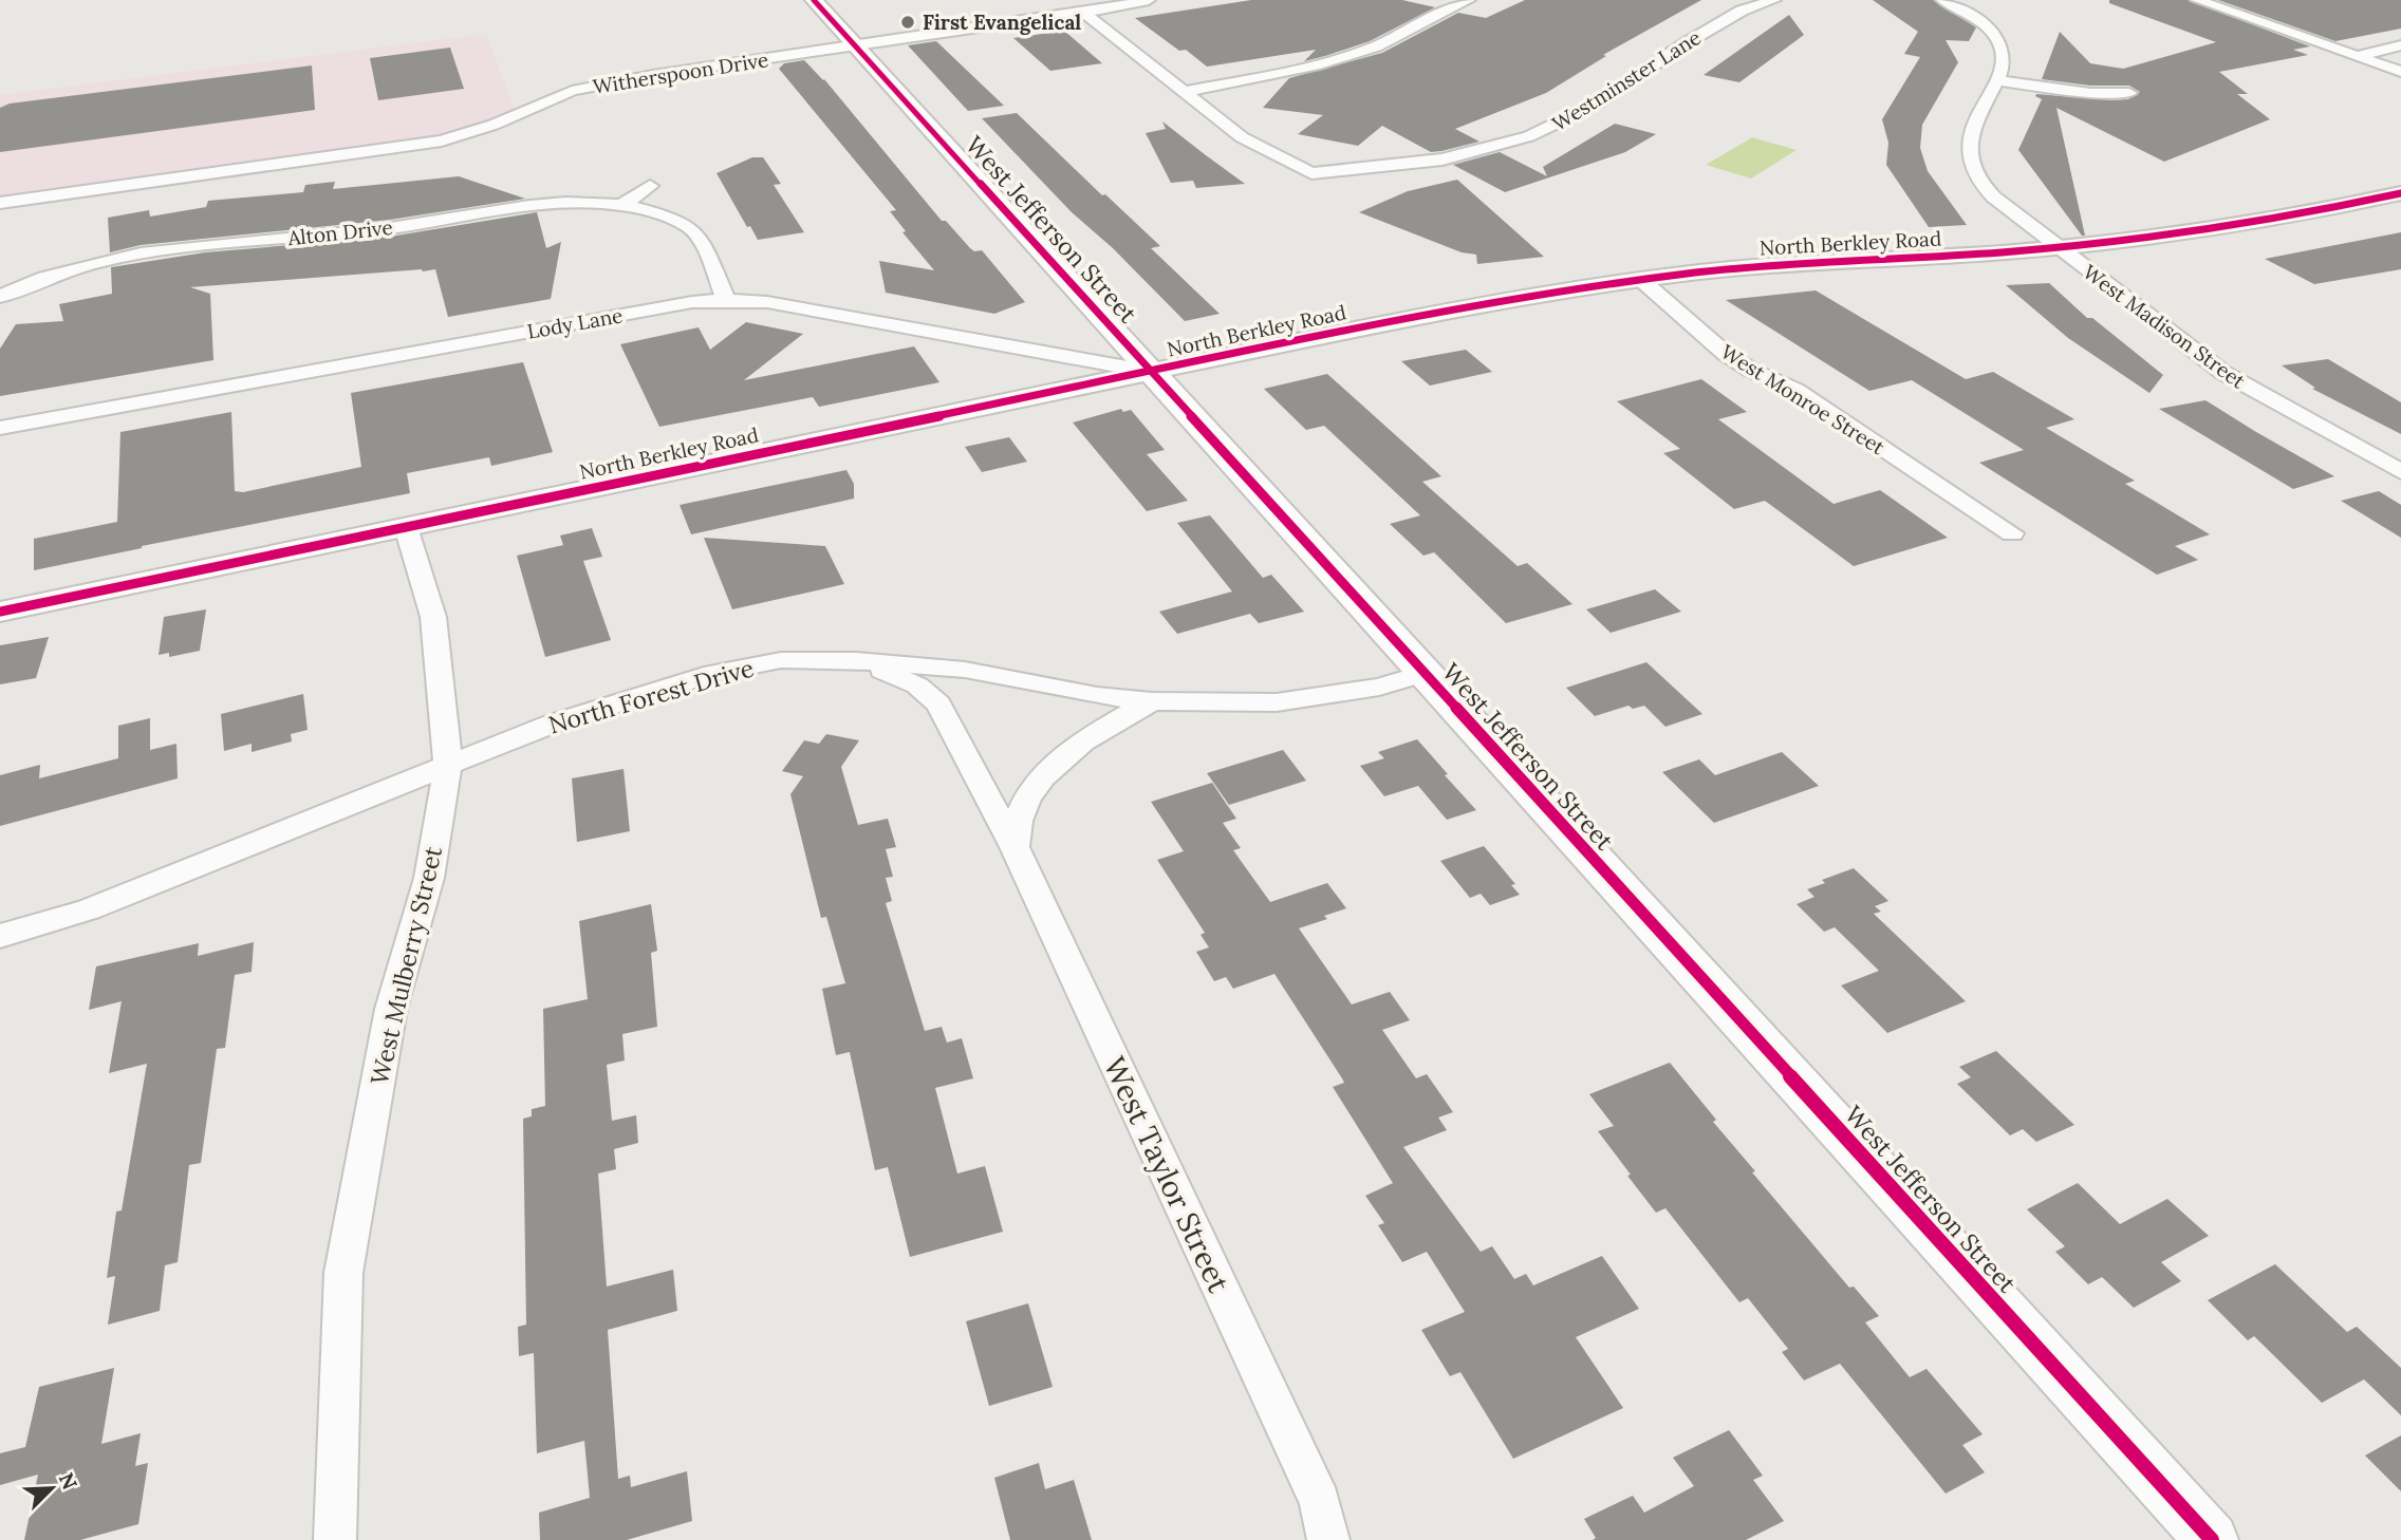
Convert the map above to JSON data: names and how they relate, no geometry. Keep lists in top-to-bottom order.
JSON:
{
  "streets": {
    "street": [
      "Witherspoon Drive",
      "Westminster Lane",
      "West Jefferson Street",
      "Alton Drive",
      "North Berkley Road",
      "Lody Lane",
      "West Madison Street",
      "West Monroe Street",
      "North Forest Drive",
      "West Mulberry Street",
      "West Taylor Street"
    ]
  },
  "crossings": [
    ["Witherspoon Drive", "Westminster Lane"],
    ["Witherspoon Drive", "West Jefferson Street"],
    ["West Jefferson Street", "North Berkley Road"],
    ["West Jefferson Street", "Lody Lane"],
    ["West Jefferson Street", "North Forest Drive"],
    ["North Berkley Road", "Lody Lane"],
    ["North Berkley Road", "West Madison Street"],
    ["North Berkley Road", "West Monroe Street"],
    ["North Berkley Road", "West Mulberry Street"],
    ["North Forest Drive", "West Mulberry Street"],
    ["North Forest Drive", "West Taylor Street"]
  ],
  "places": ["First Evangelical"],
  "north": "top right"
}
